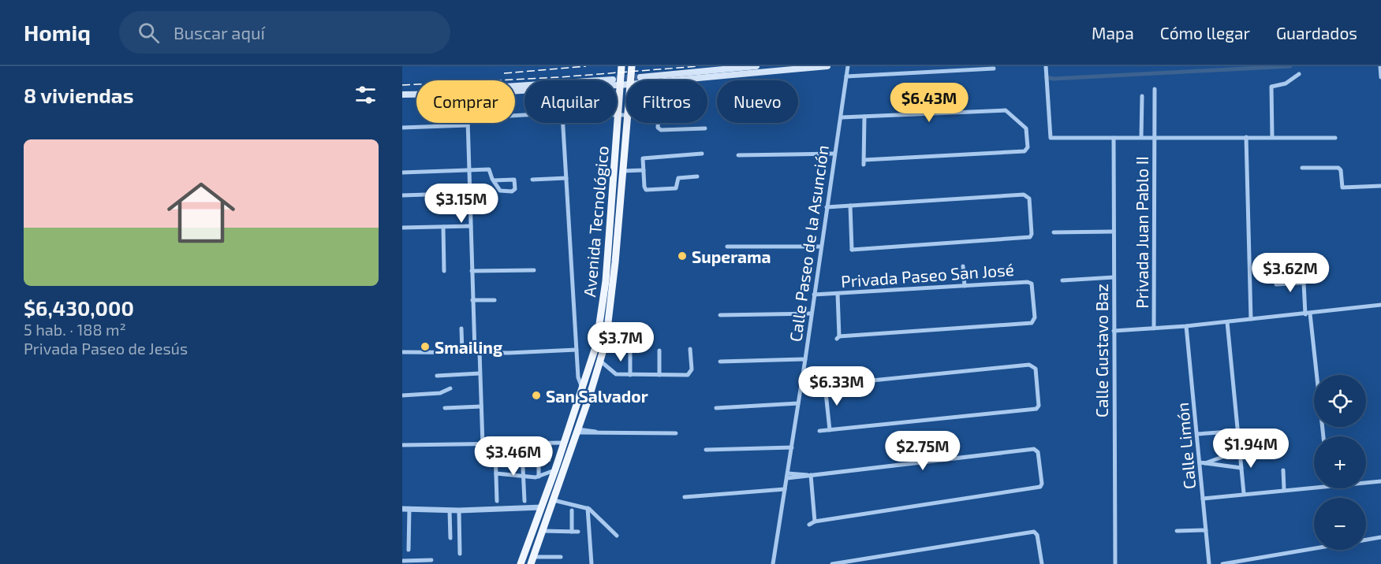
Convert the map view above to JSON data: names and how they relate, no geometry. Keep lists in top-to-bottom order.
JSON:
{
  "streets": {
    "main road": ["Avenida Tecnológico"],
    "street": [
      "Privada Juan Pablo II",
      "Calle Paseo de la Asunción",
      "Privada Paseo San José",
      "Calle Gustavo Baz",
      "Calle Limón"
    ]
  },
  "crossings": [
    ["Calle Paseo de la Asunción", "Privada Paseo San José"]
  ],
  "places": ["Superama", "Smailing", "San Salvador"],
  "page": {
    "header": "Homiq",
    "search": "Buscar aquí",
    "nav": ["Mapa", "Cómo llegar", "Guardados"],
    "heading": "8 viviendas",
    "chip": [
      "Comprar",
      "Alquilar",
      "Filtros",
      "Nuevo"
    ],
    "price": [
      "$6.43M",
      "$3.15M",
      "$3.62M",
      "$3.7M",
      "$6.33M",
      "$1.94M",
      "$2.75M",
      "$3.46M"
    ],
    "list": [
      {
        "name": "$6,430,000",
        "note": "5 hab. · 188 m² · Privada Paseo de Jesús"
      }
    ],
    "map_buttons": ["+", "−"]
  }
}
